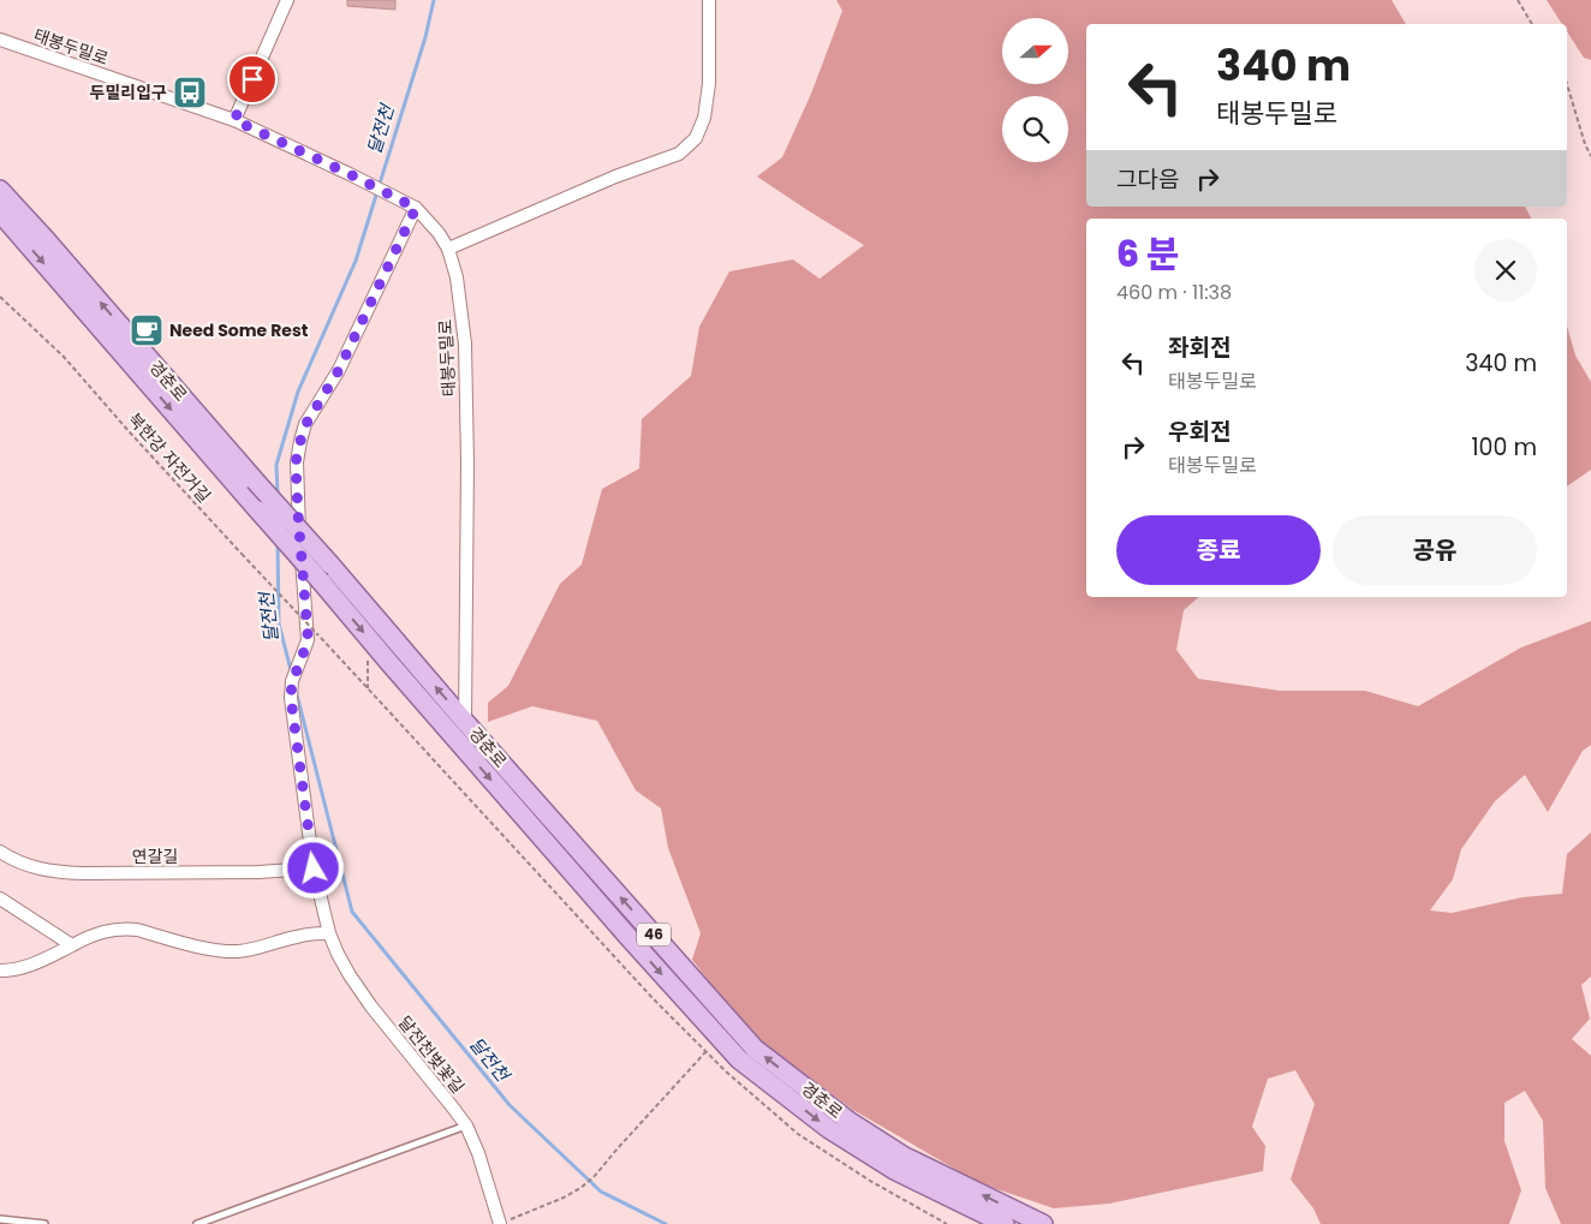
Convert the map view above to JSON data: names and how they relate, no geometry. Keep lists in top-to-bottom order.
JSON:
{
  "streets": {
    "main road": ["경춘로", "46"],
    "street": ["태봉두밀로", "연갈길", "달전천벚꽃길"],
    "path": ["북한강 자전거길"]
  },
  "crossings": [
    ["태봉두밀로", "경춘로"],
    ["연갈길", "달전천벚꽃길"]
  ],
  "water": ["달전천"],
  "places": {
    "bus stop": ["두밀리입구"],
    "cafe": ["Need Some Rest"]
  },
  "north": "right",
  "page": {
    "turn": ["340 m", "태봉두밀로"],
    "then": "그다음",
    "heading": ["6 분", "460 m · 11:38"],
    "list": [
      {
        "name": "좌회전",
        "note": "태봉두밀로",
        "value": "340 m"
      },
      {
        "name": "우회전",
        "note": "태봉두밀로",
        "value": "100 m"
      }
    ],
    "buttons": ["종료", "공유"]
  }
}
